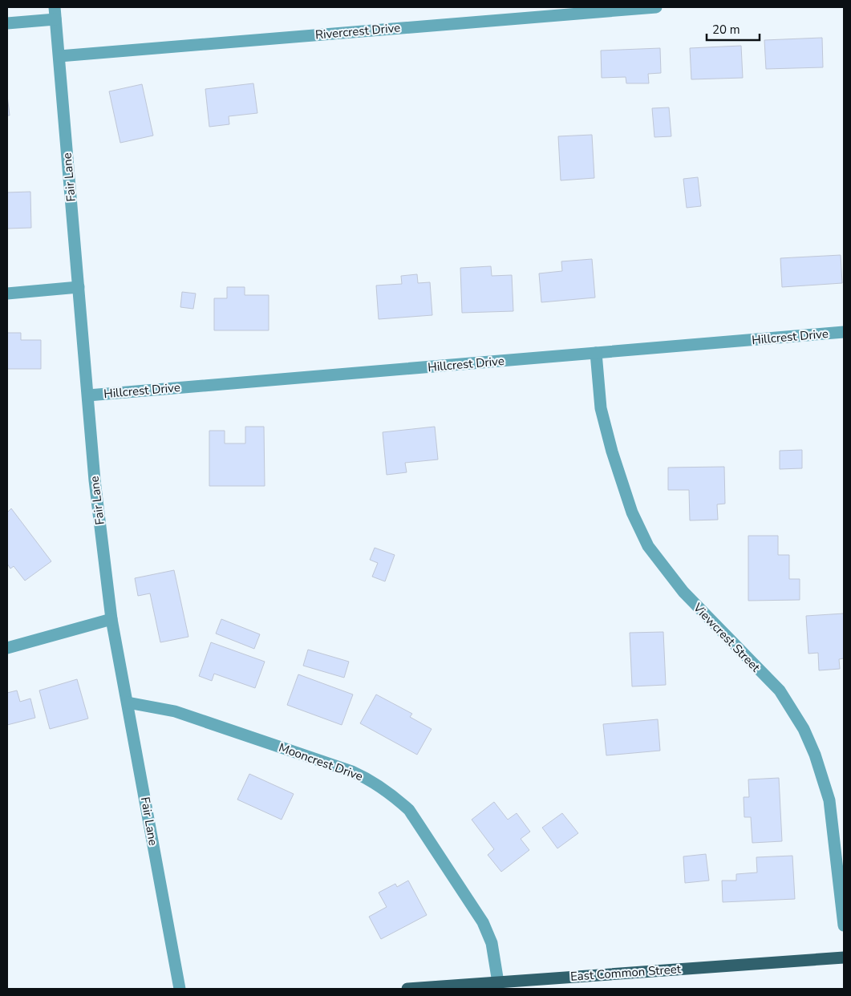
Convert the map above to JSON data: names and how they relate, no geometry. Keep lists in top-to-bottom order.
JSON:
{
  "streets": {
    "main road": ["East Common Street"],
    "street": [
      "Rivercrest Drive",
      "Fair Lane",
      "Hillcrest Drive",
      "Viewcrest Street",
      "Mooncrest Drive"
    ]
  },
  "crossings": [
    ["Rivercrest Drive", "Fair Lane"],
    ["Fair Lane", "Hillcrest Drive"],
    ["Fair Lane", "Mooncrest Drive"],
    ["Hillcrest Drive", "Viewcrest Street"],
    ["Mooncrest Drive", "East Common Street"]
  ],
  "scale_bar": "20 m"
}
